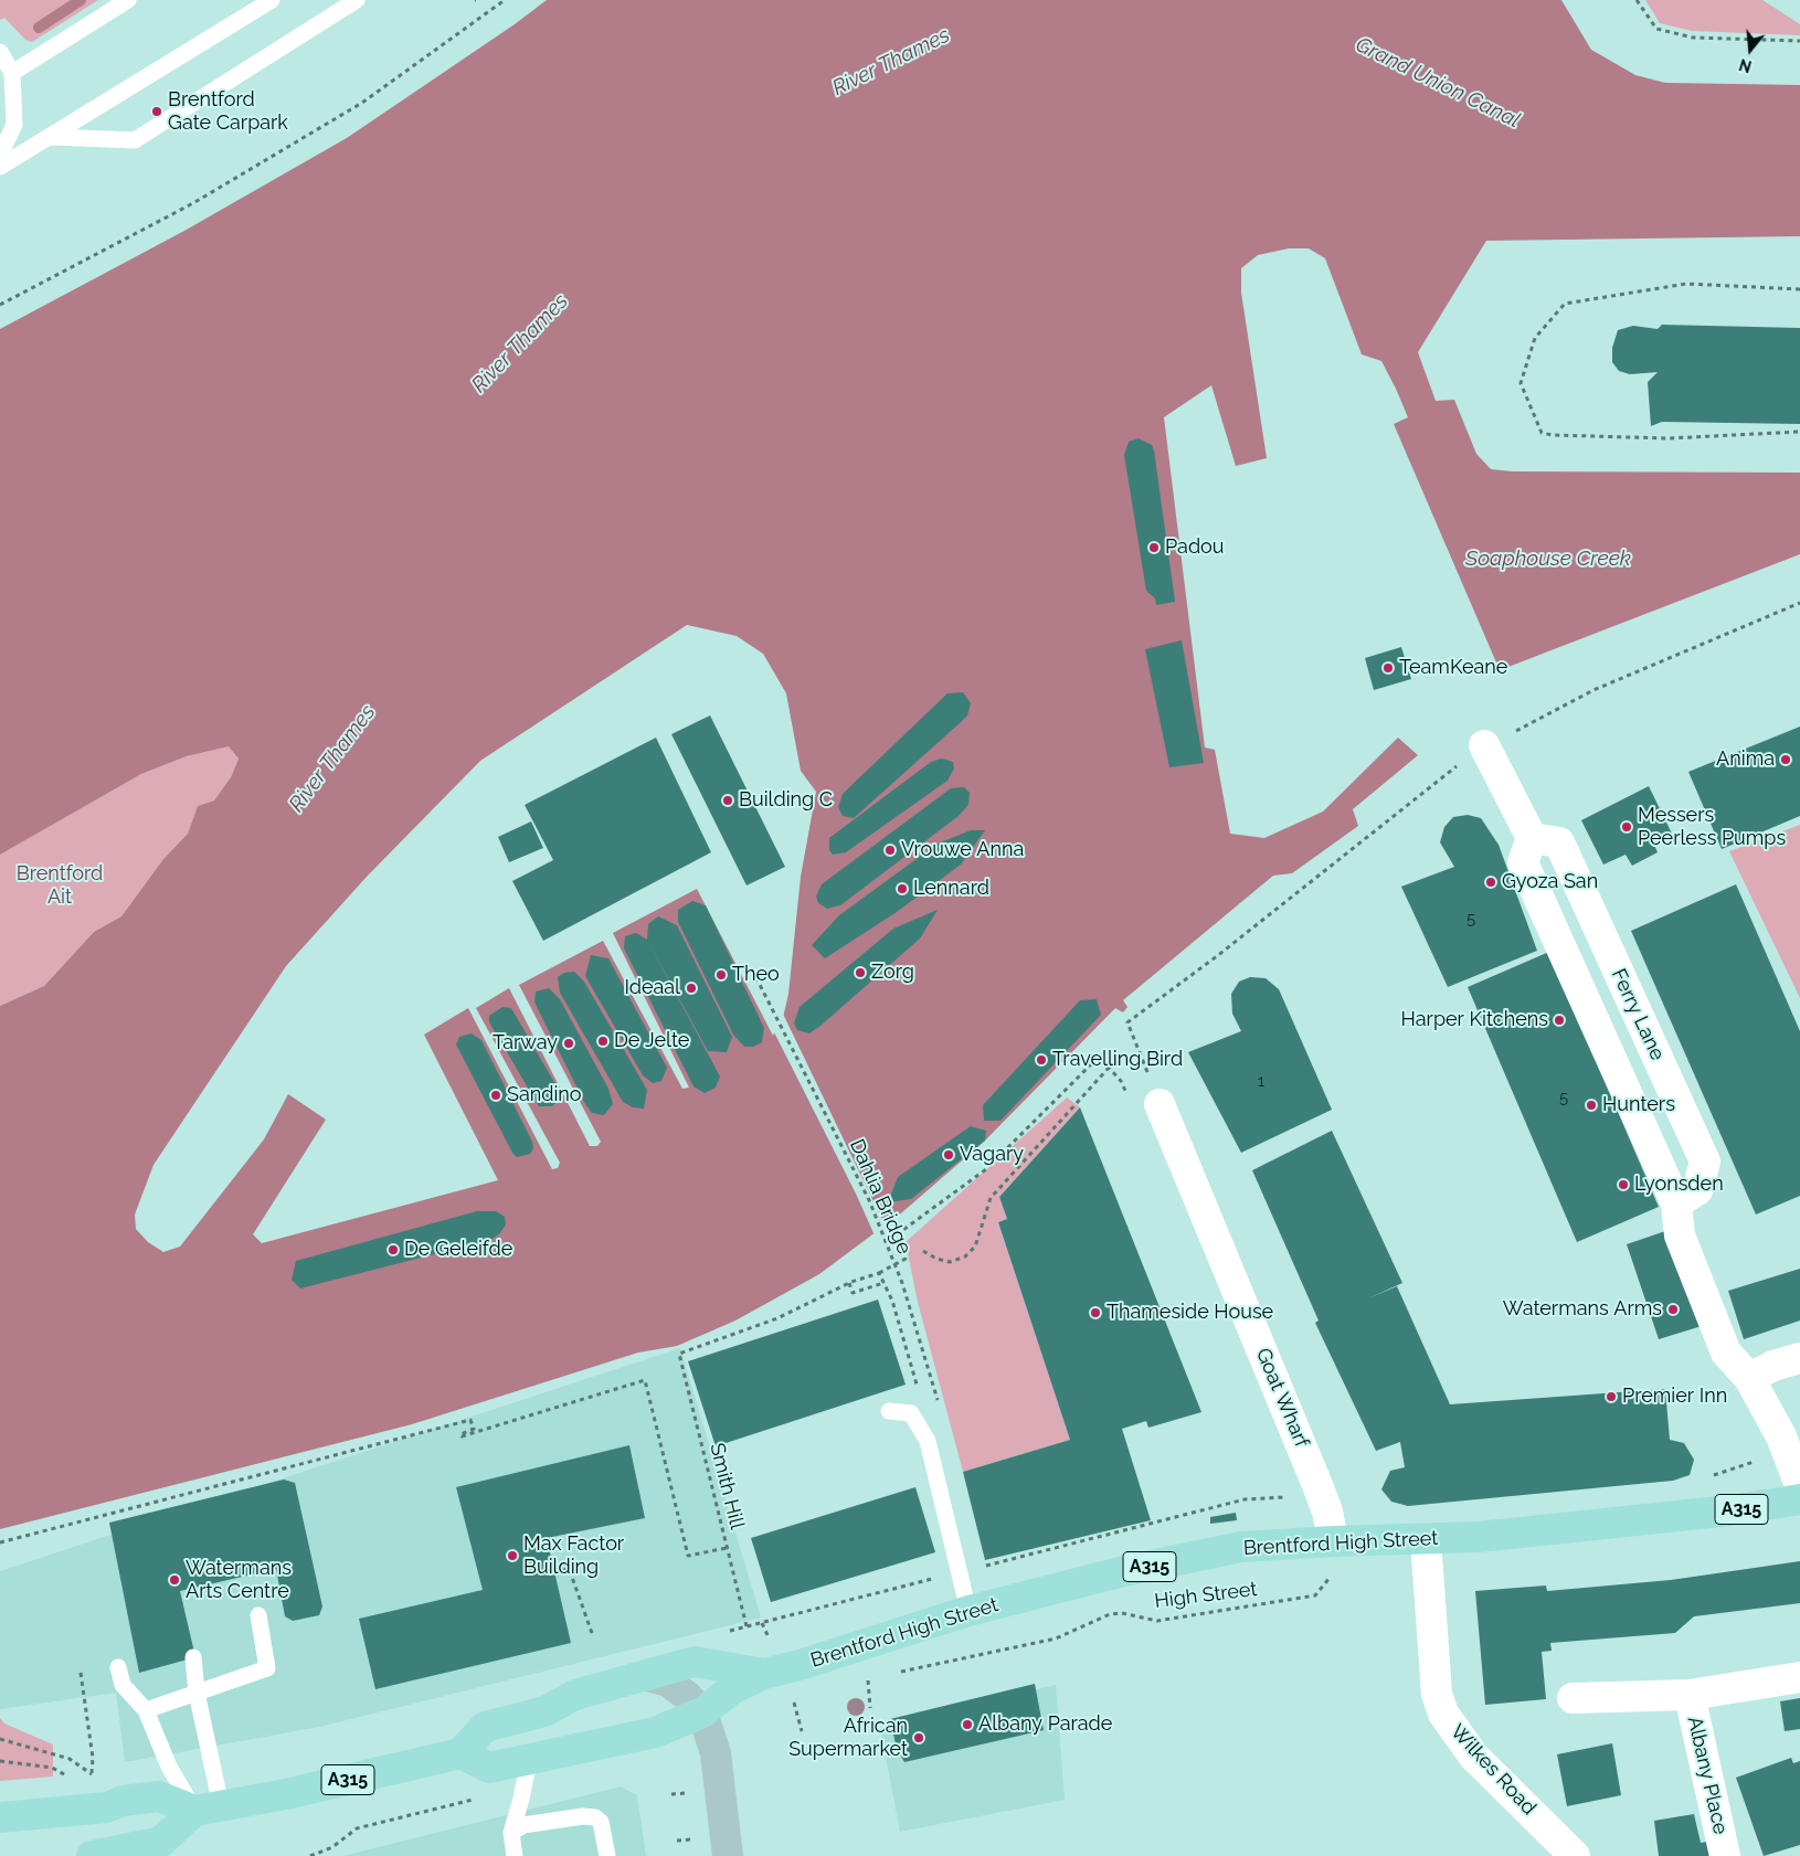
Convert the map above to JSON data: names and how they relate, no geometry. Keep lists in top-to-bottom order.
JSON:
{
  "streets": {
    "main road": ["A315", "Brentford High Street"],
    "street": [
      "Ferry Lane",
      "Goat Wharf",
      "Wilkes Road",
      "Albany Place"
    ],
    "path": ["Dahlia Bridge", "Smith Hill", "High Street"]
  },
  "crossings": [
    ["Goat Wharf", "Brentford High Street"],
    ["A315", "Brentford High Street"],
    ["Brentford High Street", "Wilkes Road"]
  ],
  "water": ["River Thames", "Grand Union Canal", "Soaphouse Creek"],
  "parks": ["Brentford Ait"],
  "places": [
    "Brentford Gate Carpark",
    "Padou",
    "TeamKeane",
    "Anima",
    "Building C",
    "Messers Peerless Pumps",
    "Vrouwe Anna",
    "Gyoza San",
    "Lennard",
    "Zorg",
    "Theo",
    "Ideaal",
    "Harper Kitchens",
    "De Jelte",
    "Tarway",
    "Travelling Bird",
    "Sandino",
    "Hunters",
    "Vagary",
    "Lyonsden",
    "De Geleifde",
    "Watermans Arms",
    "Thameside House",
    "Premier Inn",
    "Max Factor Building",
    "Watermans Arts Centre",
    "Albany Parade",
    "African Supermarket"
  ],
  "house_numbers": ["5", "1", "5"],
  "north": "bottom"
}
